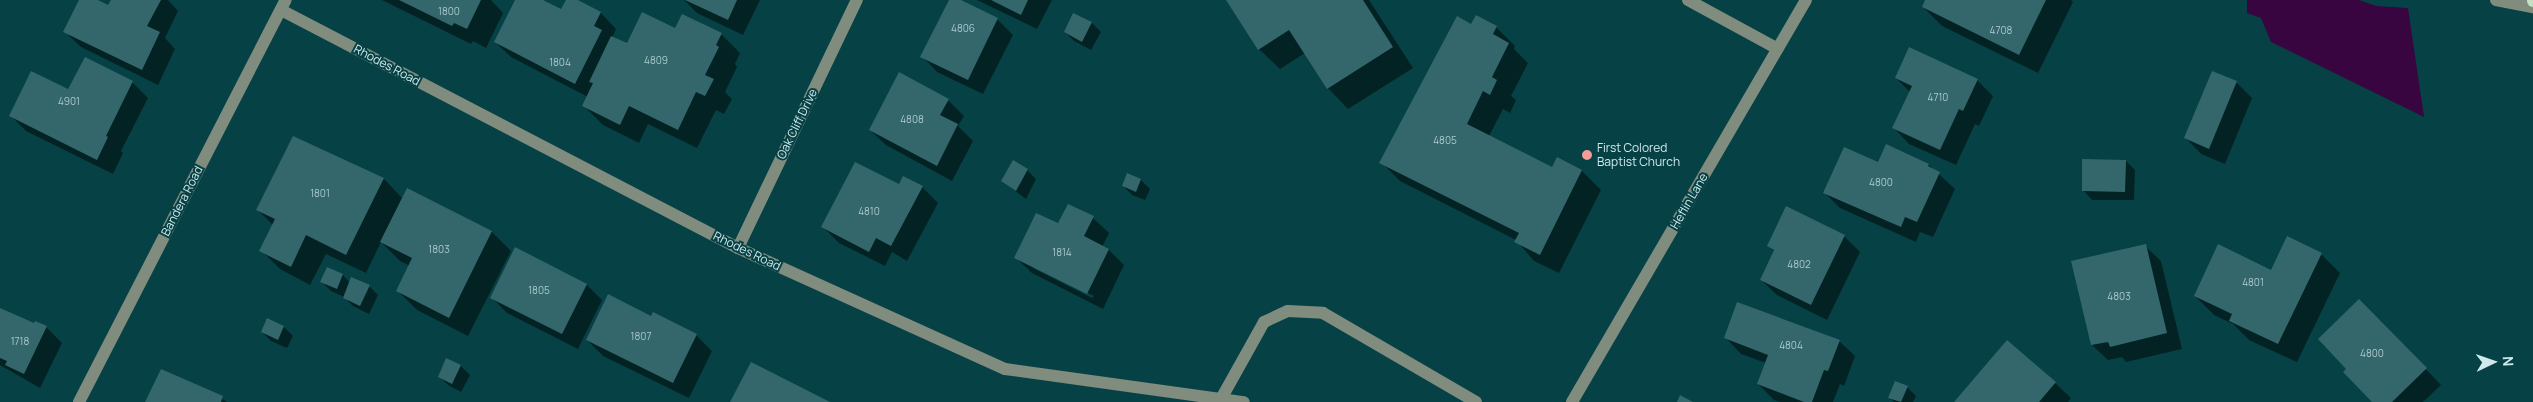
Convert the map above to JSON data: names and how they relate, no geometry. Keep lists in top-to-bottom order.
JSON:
{
  "streets": {
    "street": [
      "Rhodes Road",
      "Oak Cliff Drive",
      "Bandera Road",
      "Heflin Lane"
    ]
  },
  "crossings": [
    ["Rhodes Road", "Oak Cliff Drive"],
    ["Rhodes Road", "Bandera Road"]
  ],
  "places": ["First Colored Baptist Church"],
  "house_numbers": [
    "1800",
    "4806",
    "4708",
    "4809",
    "1804",
    "4710",
    "4901",
    "4808",
    "4805",
    "4800",
    "1801",
    "4810",
    "1803",
    "1814",
    "4802",
    "4801",
    "1805",
    "4803",
    "1807",
    "1718",
    "4804",
    "4800"
  ],
  "north": "right"
}
